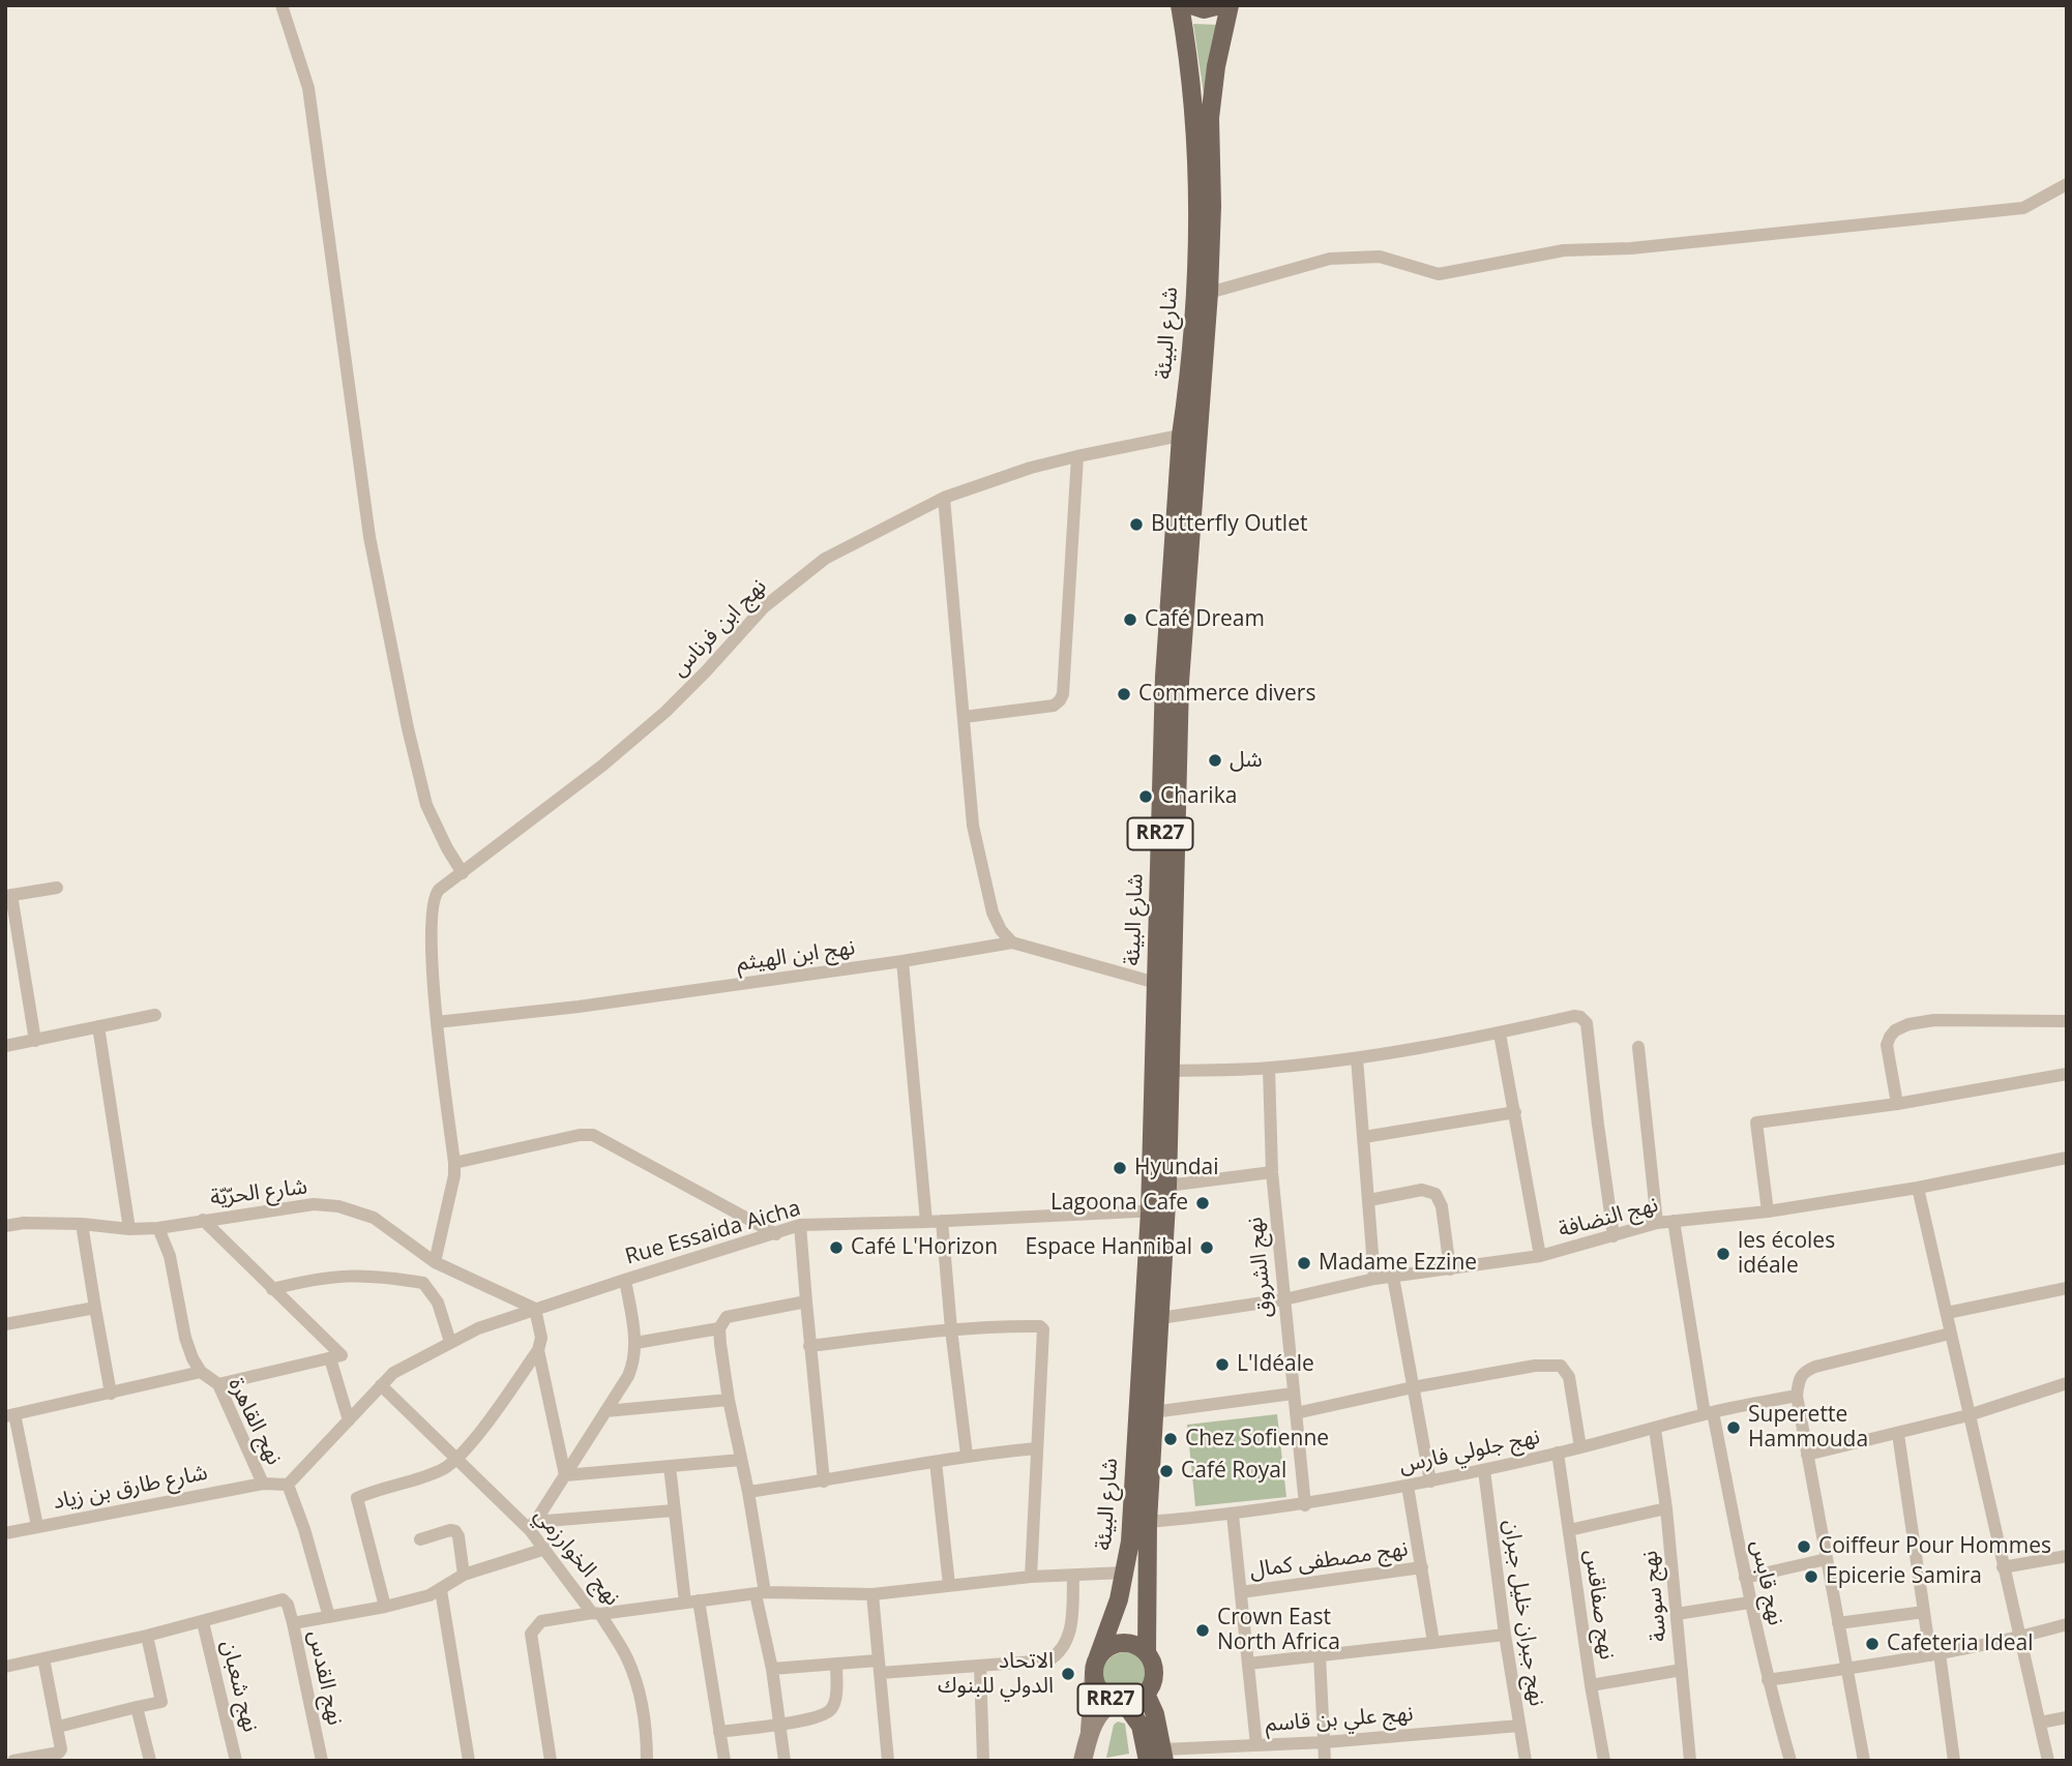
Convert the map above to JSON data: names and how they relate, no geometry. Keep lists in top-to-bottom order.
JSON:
{
  "streets": {
    "main road": ["شارع البيئة", "RR27"],
    "street": [
      "نهج ابن فرناس",
      "نهج ابن الهيثم",
      "شارع الحرّيّة",
      "نهج النضافة",
      "Rue Essaida Aicha",
      "نهج الشروق",
      "نهج القاهرة",
      "نهج جلولي فارس",
      "شارع طارق بن زياد",
      "نهج الخوارزمي",
      "نهج مصطفى كمال",
      "نهج قابس",
      "نهج سوسة",
      "نهج صفاقس",
      "نهج جبران خليل جبران",
      "نهج القدس",
      "نهج شعبان",
      "نهج علي بن قاسم"
    ]
  },
  "crossings": [
    ["شارع البيئة", "نهج ابن فرناس"],
    ["شارع البيئة", "RR27"],
    ["شارع البيئة", "نهج ابن الهيثم"],
    ["شارع البيئة", "نهج النضافة"],
    ["شارع البيئة", "Rue Essaida Aicha"],
    ["شارع البيئة", "نهج جلولي فارس"],
    ["نهج ابن فرناس", "نهج ابن الهيثم"],
    ["شارع الحرّيّة", "Rue Essaida Aicha"],
    ["شارع الحرّيّة", "نهج القاهرة"],
    ["نهج النضافة", "نهج الشروق"],
    ["نهج النضافة", "نهج قابس"],
    ["Rue Essaida Aicha", "نهج القاهرة"],
    ["Rue Essaida Aicha", "نهج الخوارزمي"],
    ["نهج الشروق", "نهج جلولي فارس"],
    ["نهج القاهرة", "شارع طارق بن زياد"],
    ["نهج جلولي فارس", "نهج قابس"],
    ["نهج جلولي فارس", "نهج سوسة"],
    ["نهج جلولي فارس", "نهج صفاقس"],
    ["نهج جلولي فارس", "نهج جبران خليل جبران"],
    ["نهج جبران خليل جبران", "نهج علي بن قاسم"],
    ["نهج القدس", "نهج شعبان"]
  ],
  "places": [
    "Butterfly Outlet",
    "Café Dream",
    "Commerce divers",
    "شل",
    "Charika",
    "Hyundai",
    "Lagoona Cafe",
    "Café L'Horizon",
    "Espace Hannibal",
    "les écoles idéale",
    "Madame Ezzine",
    "L'Idéale",
    "Superette Hammouda",
    "Chez Sofienne",
    "Café Royal",
    "Coiffeur Pour Hommes",
    "Epicerie Samira",
    "Crown East North Africa",
    "Cafeteria Ideal",
    "الاتحاد الدولي للبنوك"
  ]
}
